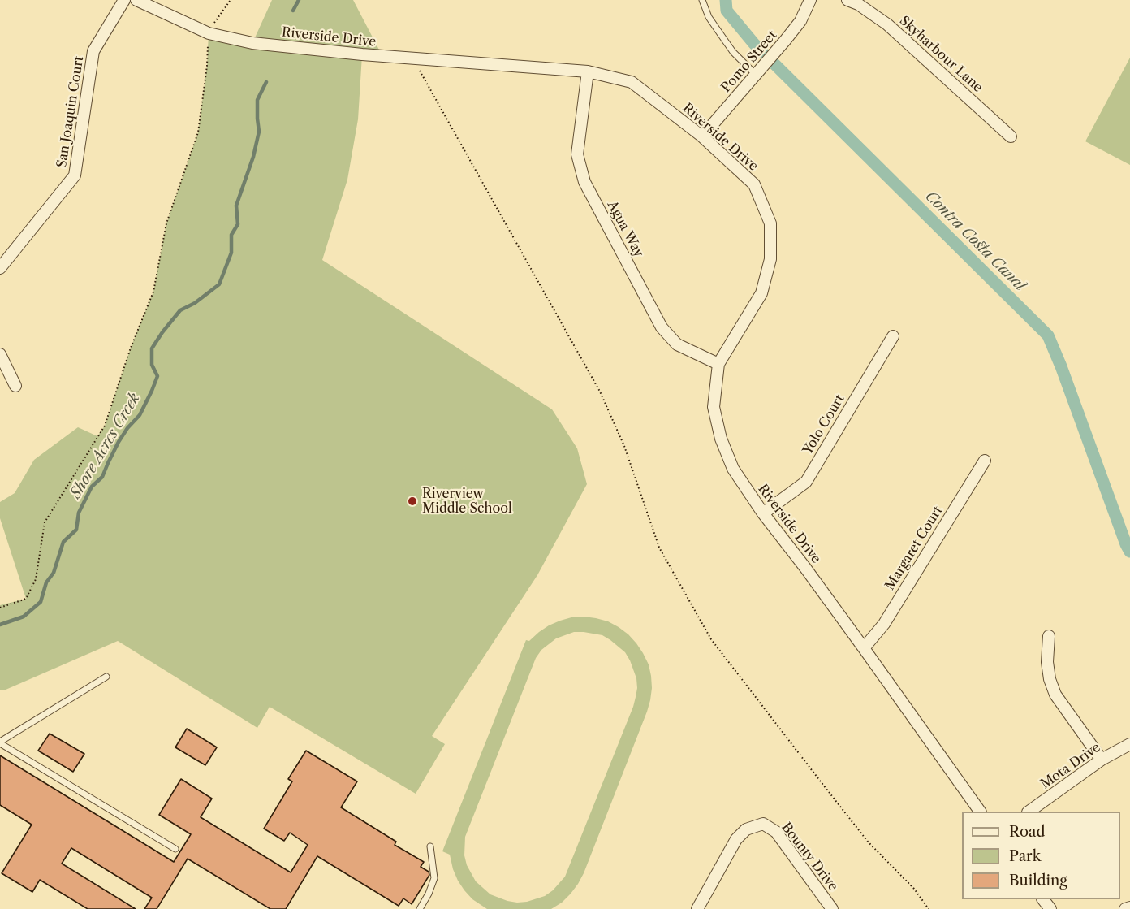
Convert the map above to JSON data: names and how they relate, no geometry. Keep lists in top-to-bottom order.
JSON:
{
  "streets": {
    "street": [
      "Riverside Drive",
      "Skyharbour Lane",
      "Pomo Street",
      "San Joaquin Court",
      "Agua Way",
      "Yolo Court",
      "Margaret Court",
      "Mota Drive",
      "Bounty Drive"
    ]
  },
  "crossings": [
    ["Riverside Drive", "Pomo Street"],
    ["Riverside Drive", "Agua Way"],
    ["Riverside Drive", "Yolo Court"],
    ["Riverside Drive", "Margaret Court"]
  ],
  "water": ["Contra Costa Canal", "Shore Acres Creek"],
  "places": ["Riverview Middle School"],
  "legend": ["Road", "Park", "Building"]
}
